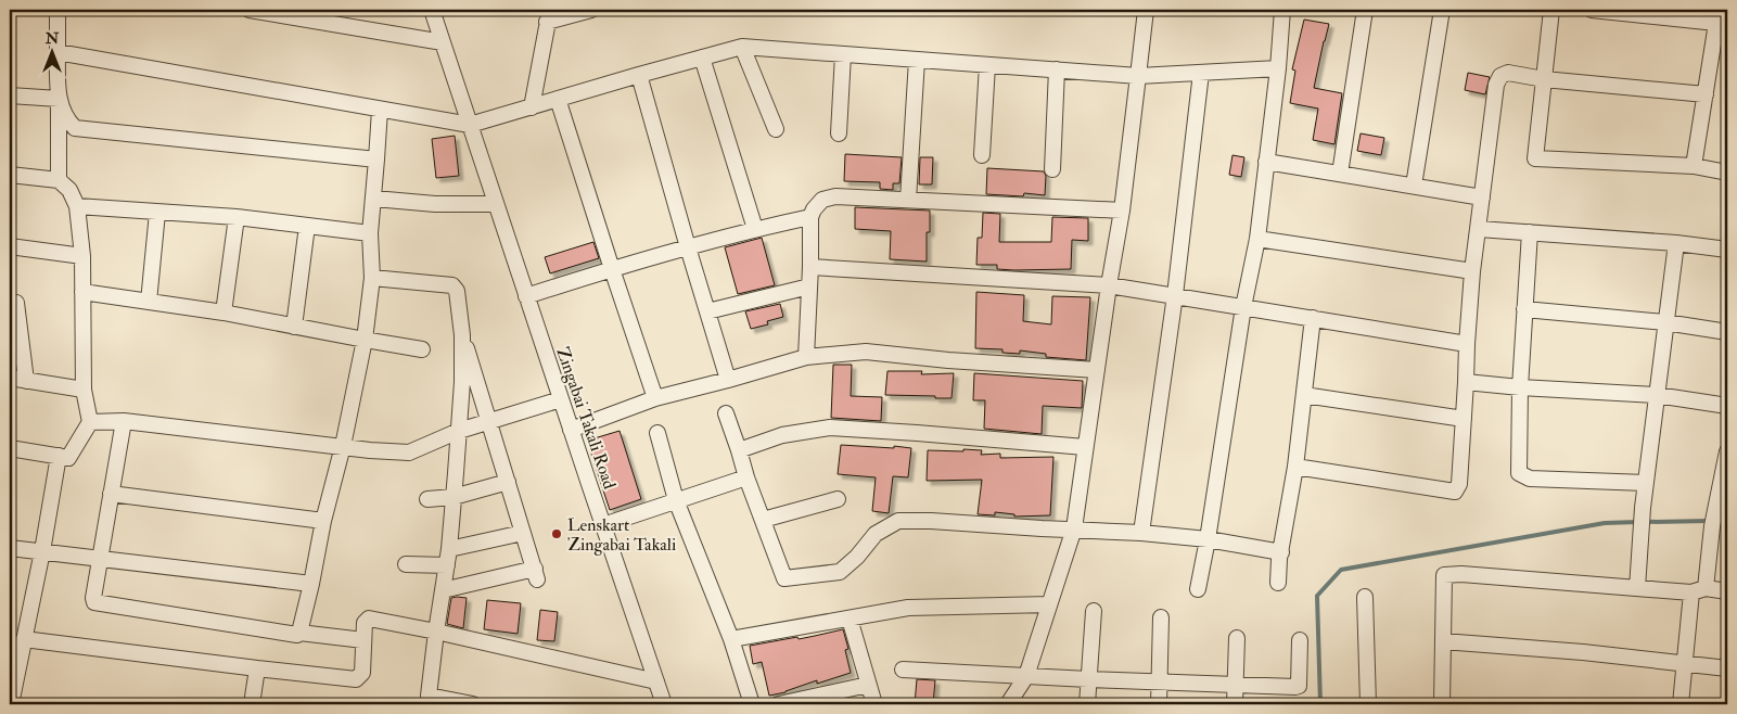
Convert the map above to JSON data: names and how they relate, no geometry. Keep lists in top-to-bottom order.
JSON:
{
  "streets": {
    "street": ["Zingabai Takali Road"]
  },
  "places": ["Lenskart Zingabai Takali"],
  "north": "top"
}
